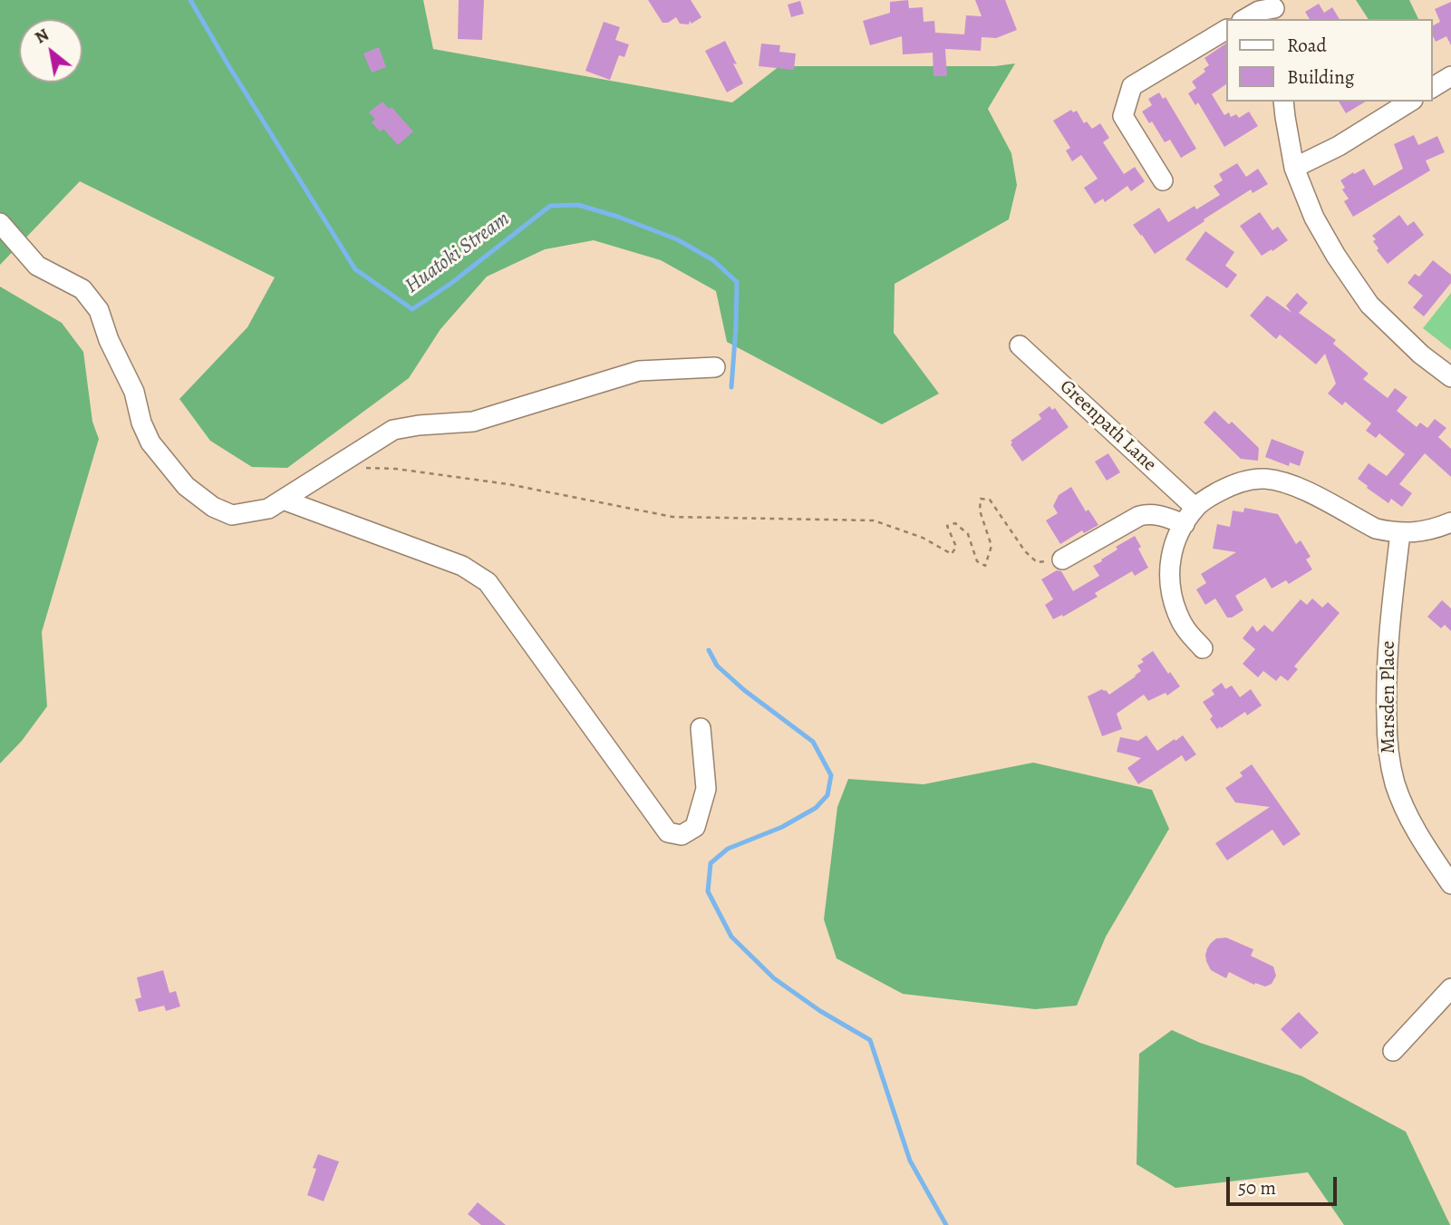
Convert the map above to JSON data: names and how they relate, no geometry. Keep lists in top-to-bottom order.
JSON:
{
  "streets": {
    "street": ["Greenpath Lane", "Marsden Place"]
  },
  "water": ["Huatoki Stream"],
  "legend": ["Road", "Building"],
  "scale_bar": "50 m",
  "north": "top left"
}
